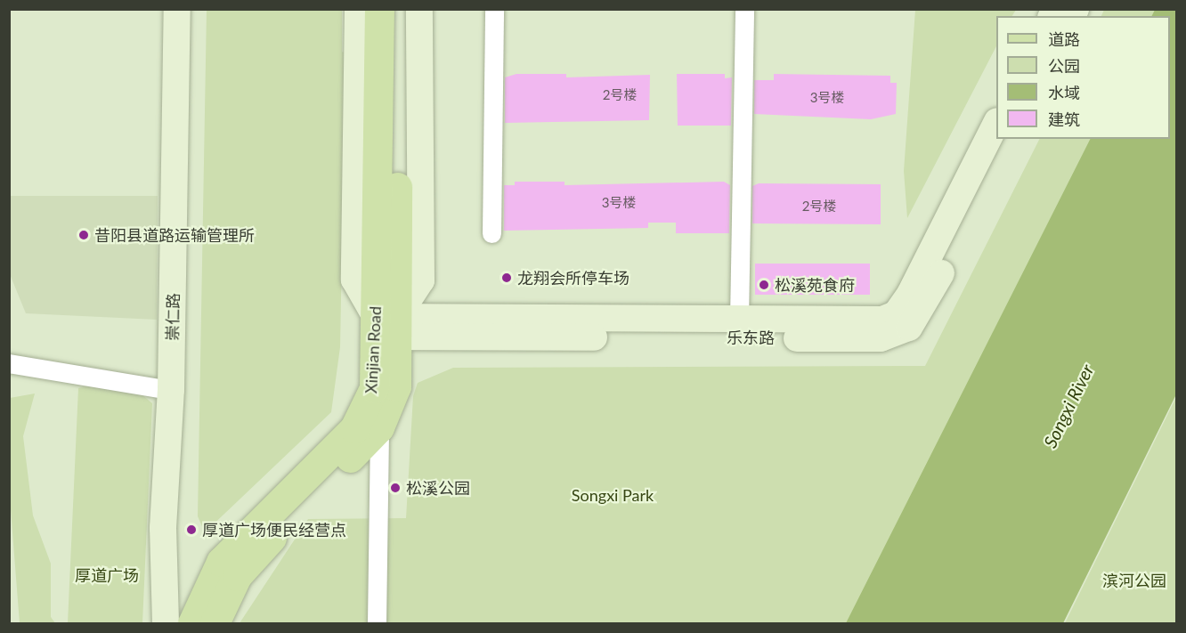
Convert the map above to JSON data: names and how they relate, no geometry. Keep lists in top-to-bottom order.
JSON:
{
  "streets": {
    "main road": ["崇仁路", "乐东路", "Xinjian Road"]
  },
  "crossings": [
    ["乐东路", "Xinjian Road"]
  ],
  "water": ["Songxi River"],
  "parks": ["Songxi Park", "厚道广场", "滨河公园"],
  "places": [
    "昔阳县道路运输管理所",
    "龙翔会所停车场",
    "松溪苑食府",
    "松溪公园",
    "厚道广场便民经营点"
  ],
  "house_numbers": [
    "2号楼",
    "3号楼",
    "3号楼",
    "2号楼"
  ],
  "legend": [
    "道路",
    "公园",
    "水域",
    "建筑"
  ]
}
